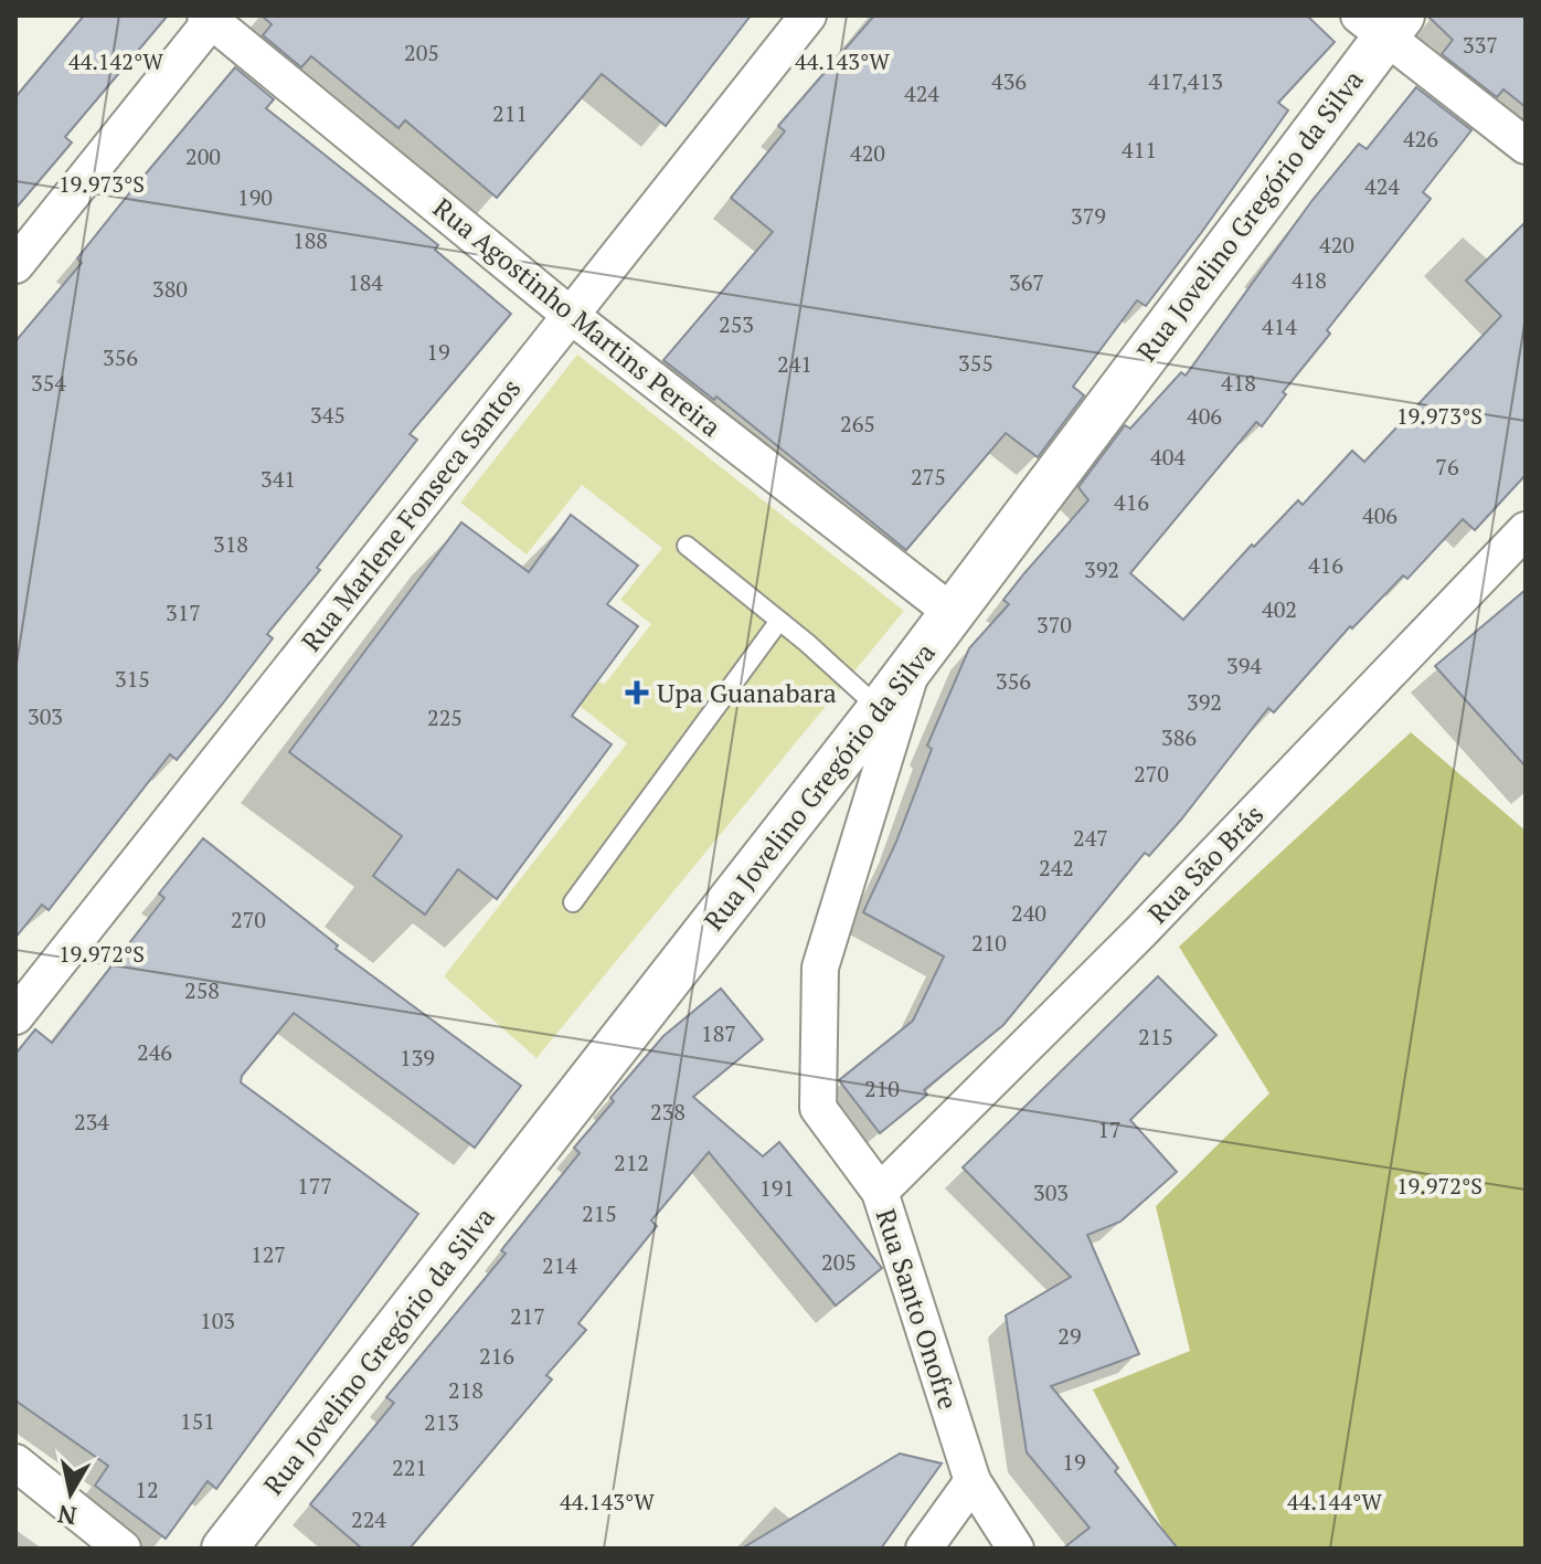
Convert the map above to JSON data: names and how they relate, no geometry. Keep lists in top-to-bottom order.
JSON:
{
  "streets": {
    "street": [
      "Rua Jovelino Gregório da Silva",
      "Rua Agostinho Martins Pereira",
      "Rua Marlene Fonseca Santos",
      "Rua São Brás",
      "Rua Santo Onofre"
    ]
  },
  "crossings": [
    ["Rua Jovelino Gregório da Silva", "Rua Agostinho Martins Pereira"],
    ["Rua Jovelino Gregório da Silva", "Rua Santo Onofre"],
    ["Rua Agostinho Martins Pereira", "Rua Marlene Fonseca Santos"],
    ["Rua São Brás", "Rua Santo Onofre"]
  ],
  "places": {
    "health": ["Upa Guanabara"]
  },
  "house_numbers": [
    "337",
    "205",
    "436",
    "417,413",
    "424",
    "211",
    "426",
    "411",
    "420",
    "200",
    "424",
    "190",
    "379",
    "188",
    "420",
    "418",
    "184",
    "367",
    "380",
    "253",
    "414",
    "19",
    "356",
    "355",
    "241",
    "354",
    "418",
    "345",
    "406",
    "265",
    "404",
    "76",
    "275",
    "341",
    "416",
    "406",
    "318",
    "416",
    "392",
    "402",
    "317",
    "370",
    "394",
    "315",
    "356",
    "392",
    "303",
    "225",
    "386",
    "270",
    "247",
    "242",
    "240",
    "270",
    "210",
    "258",
    "187",
    "215",
    "246",
    "139",
    "210",
    "238",
    "234",
    "17",
    "212",
    "177",
    "191",
    "303",
    "215",
    "127",
    "205",
    "214",
    "217",
    "103",
    "29",
    "216",
    "218",
    "151",
    "213",
    "19",
    "221",
    "12",
    "224"
  ],
  "north": "bottom",
  "coordinates": [
    "44.143°W",
    "44.142°W",
    "19.973°S",
    "19.972°S",
    "44.144°W"
  ]
}
